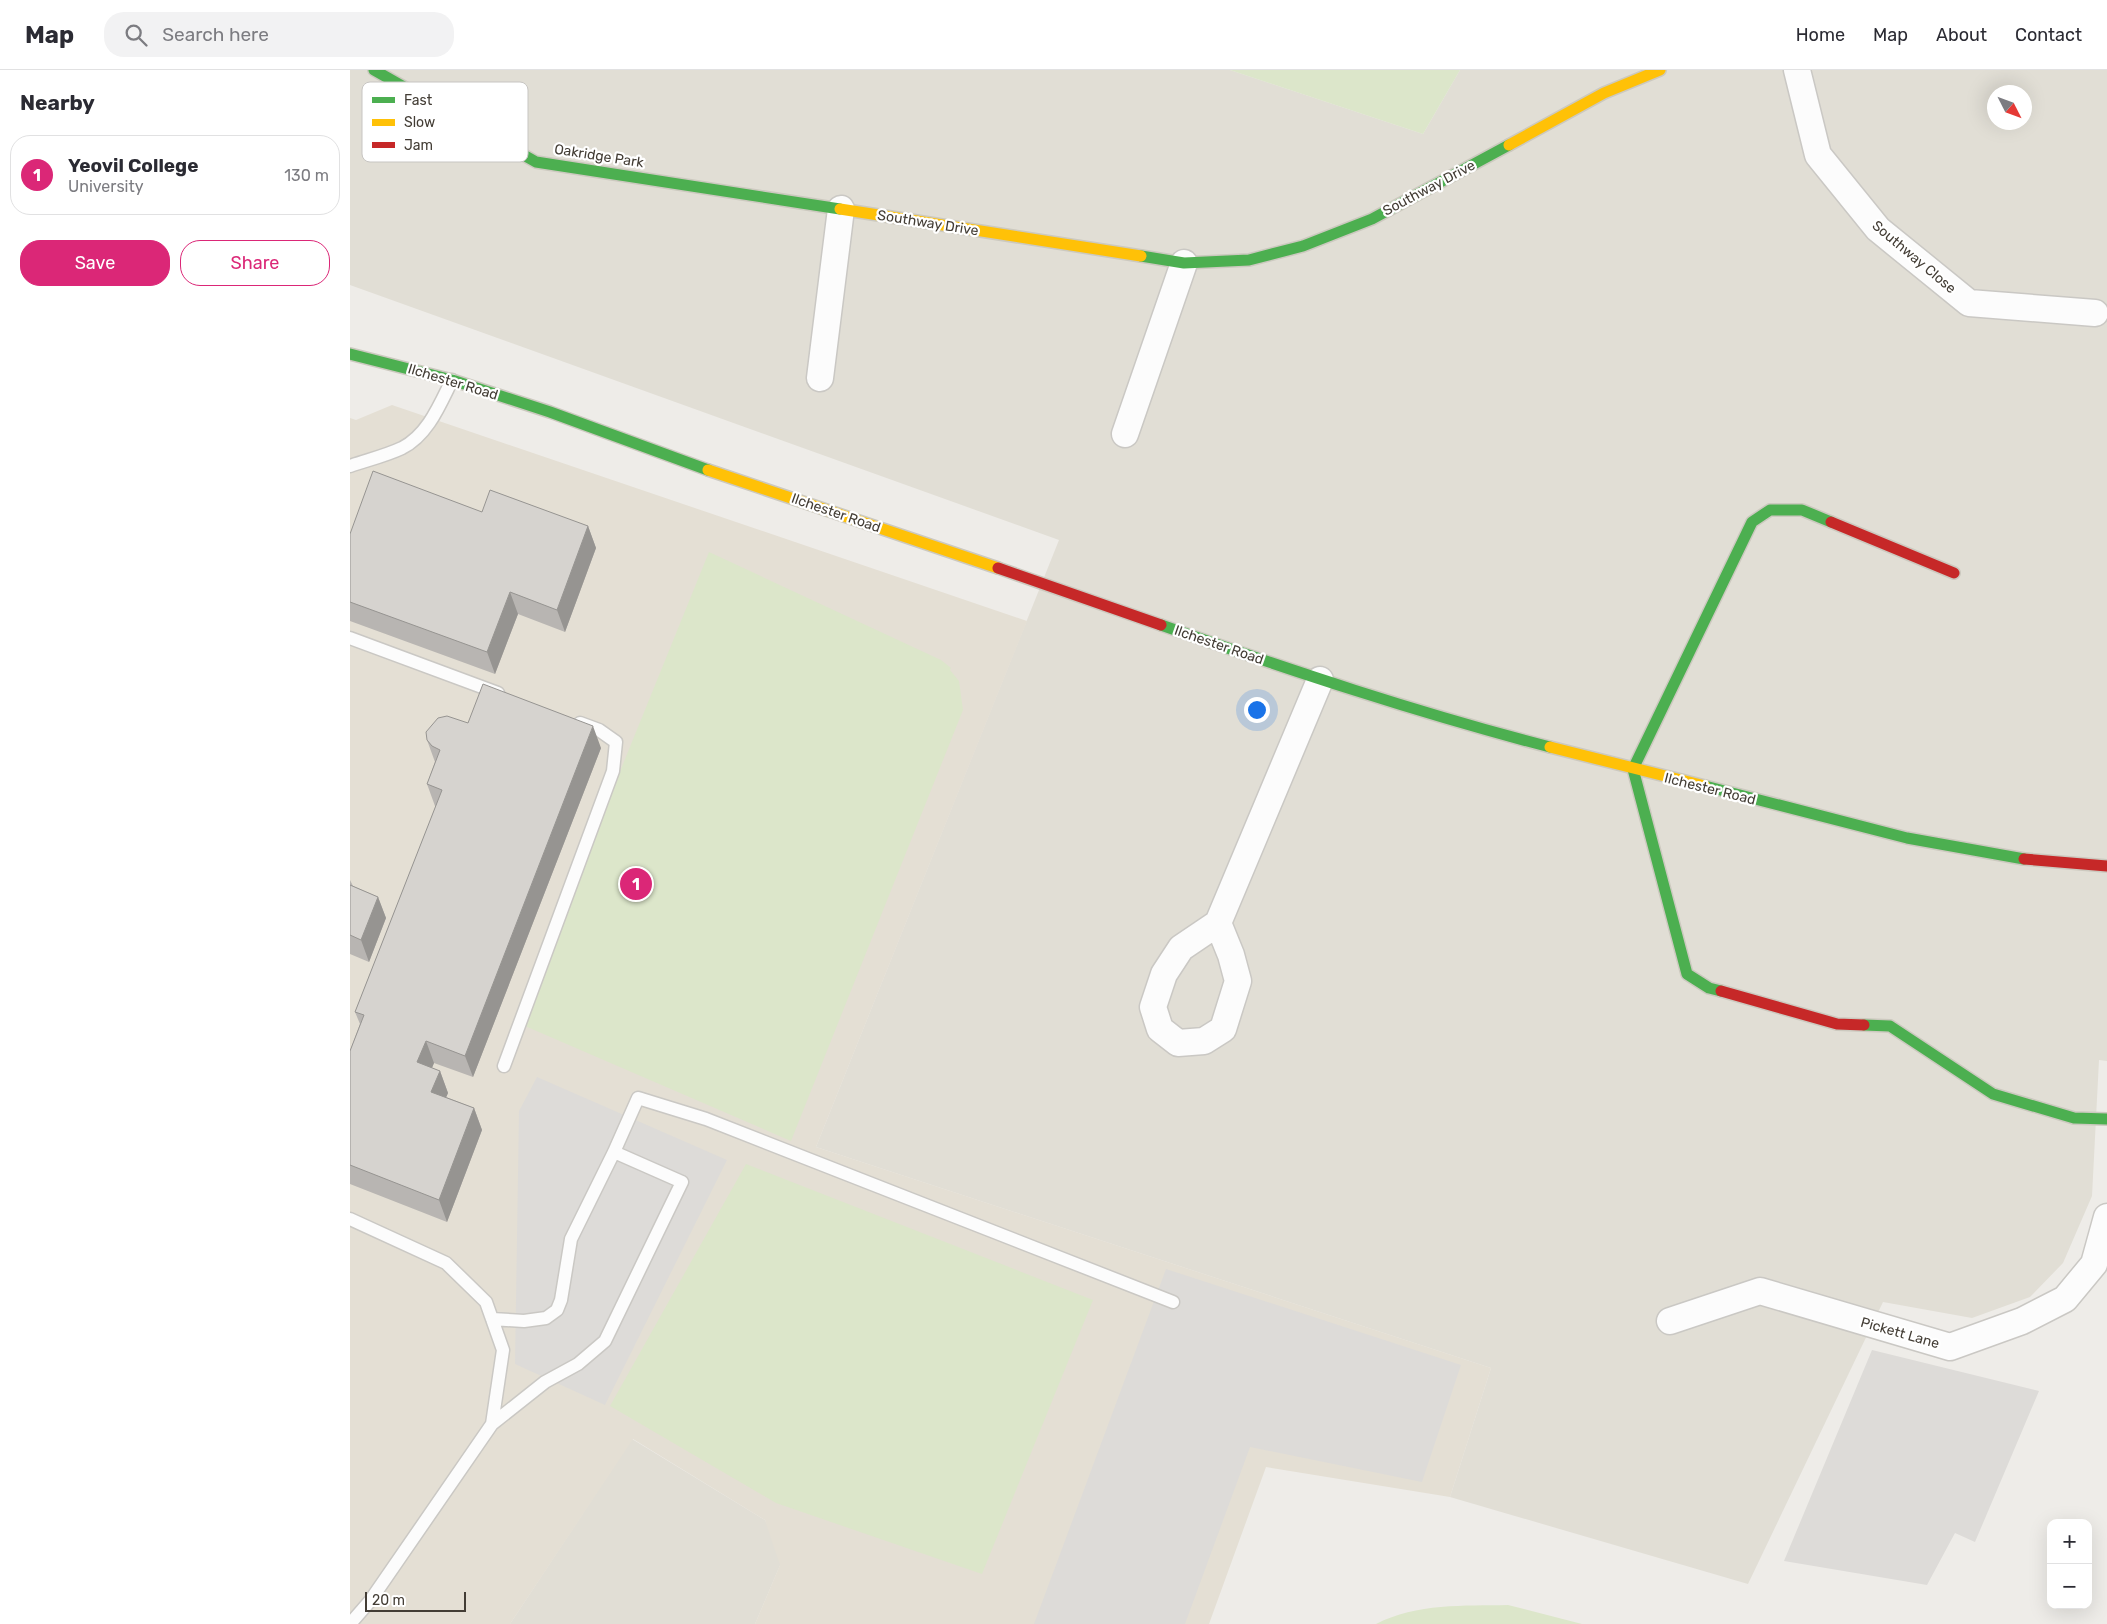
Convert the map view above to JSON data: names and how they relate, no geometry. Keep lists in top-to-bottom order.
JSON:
{
  "streets": {
    "main road": ["Oakridge Park", "Southway Drive", "Ilchester Road"],
    "street": ["Southway Close", "Pickett Lane"]
  },
  "crossings": [
    ["Oakridge Park", "Southway Drive"]
  ],
  "legend": ["Fast", "Slow", "Jam"],
  "scale_bar": "20 m",
  "north": "bottom right",
  "page": {
    "header": "Map",
    "search": "Search here",
    "nav": [
      "Home",
      "Map",
      "About",
      "Contact"
    ],
    "heading": "Nearby",
    "list": [
      {
        "mark": "1",
        "name": "Yeovil College",
        "note": "University",
        "value": "130 m"
      }
    ],
    "buttons": ["Save", "Share"],
    "pins": "1",
    "map_buttons": ["+", "−"],
    "scale": "20 m"
  }
}
